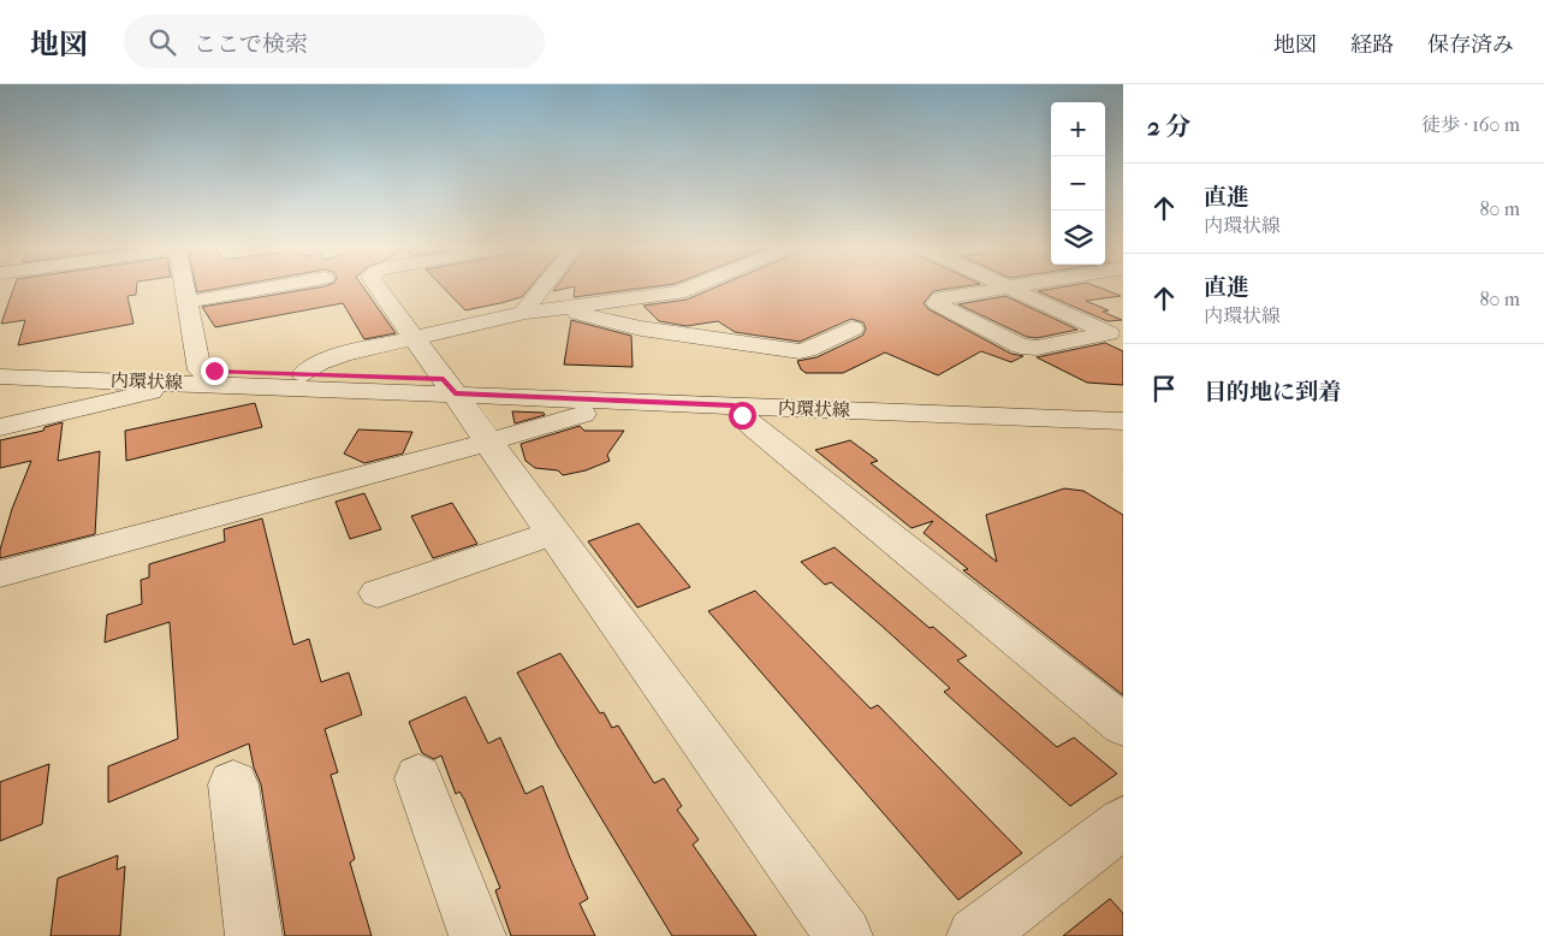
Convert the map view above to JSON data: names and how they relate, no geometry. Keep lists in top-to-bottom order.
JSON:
{
  "streets": {
    "street": ["内環状線"]
  },
  "page": {
    "header": "地図",
    "search": "ここで検索",
    "nav": ["地図", "経路", "保存済み"],
    "heading": ["2 分", "徒歩 · 160 m"],
    "map_buttons": ["+", "−"],
    "list": [
      ["直進", "内環状線", "80 m"],
      ["直進", "内環状線", "80 m"],
      "目的地に到着"
    ]
  }
}
